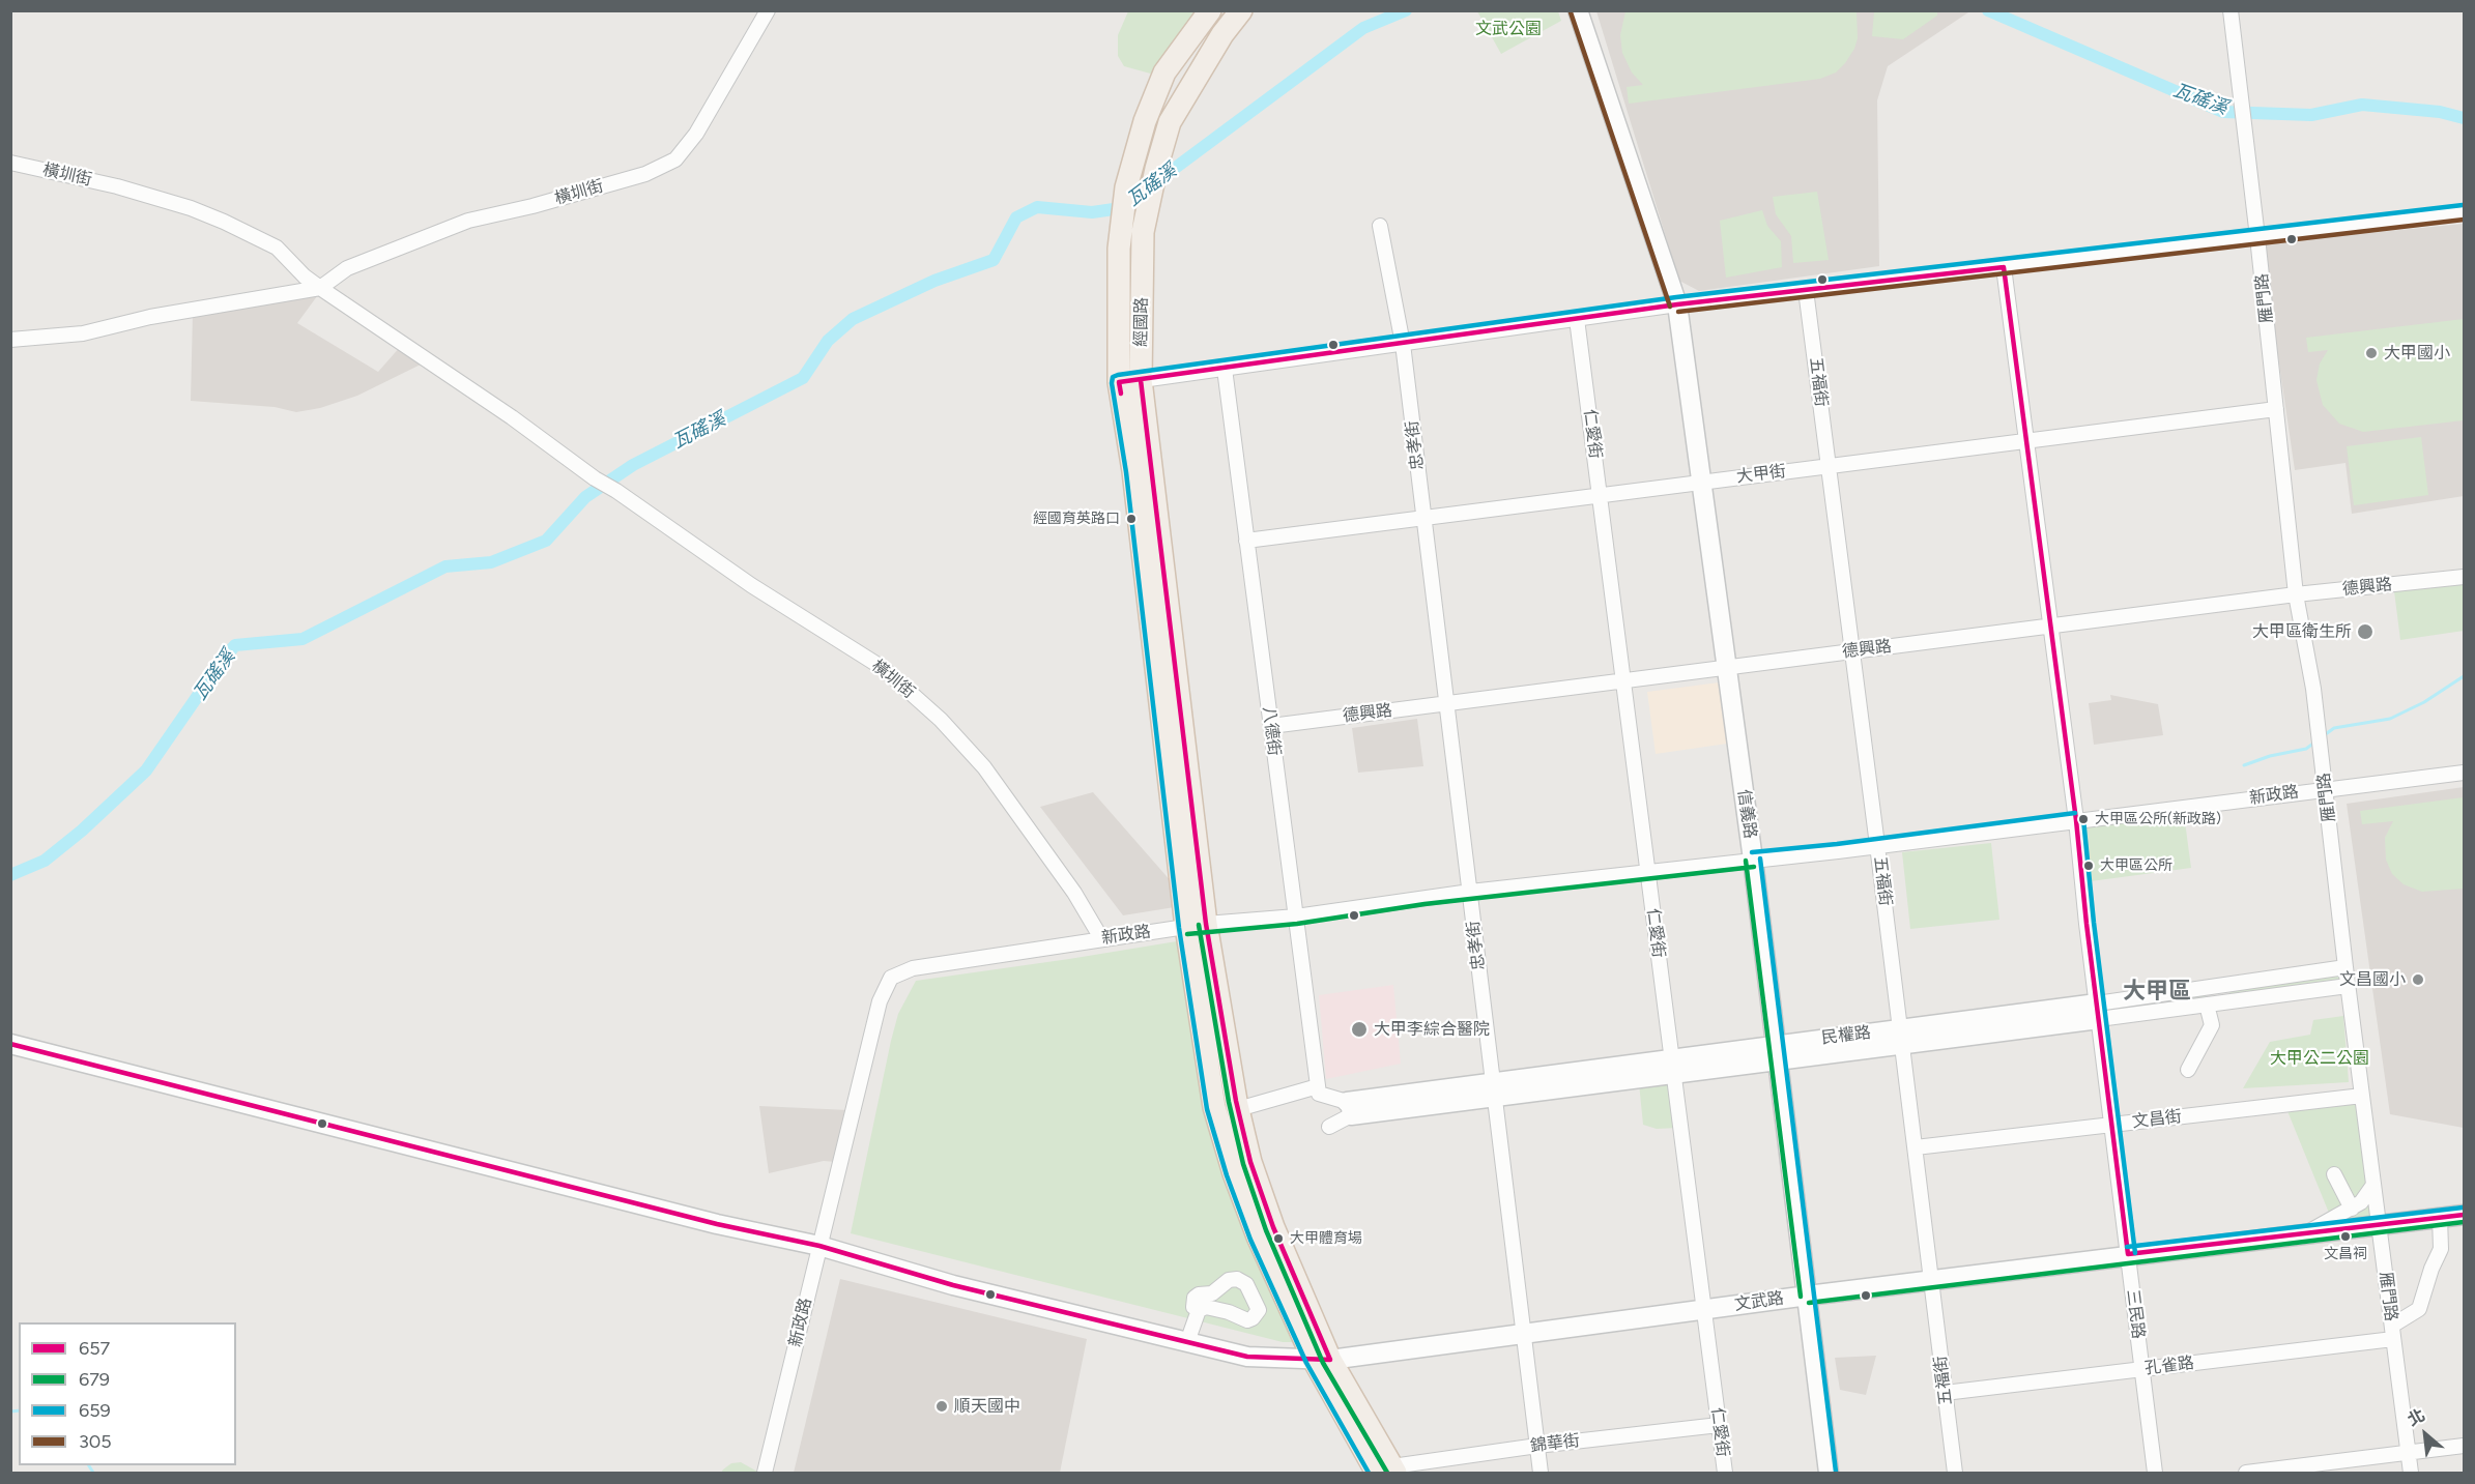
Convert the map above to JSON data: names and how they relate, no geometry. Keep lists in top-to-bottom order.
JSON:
{
  "streets": {
    "main road": [
      "經國路",
      "信義路",
      "民權路",
      "文武路"
    ],
    "street": [
      "橫圳街",
      "雁門路",
      "五福街",
      "仁愛街",
      "忠孝街",
      "大甲街",
      "德興路",
      "八德街",
      "新政路",
      "文昌街",
      "三民路",
      "孔雀路",
      "錦華街"
    ]
  },
  "crossings": [
    ["橫圳街", "新政路"],
    ["雁門路", "大甲街"],
    ["雁門路", "德興路"],
    ["雁門路", "新政路"],
    ["雁門路", "民權路"],
    ["雁門路", "文昌街"],
    ["雁門路", "文武路"],
    ["雁門路", "孔雀路"],
    ["經國路", "新政路"],
    ["經國路", "文武路"],
    ["經國路", "錦華街"],
    ["五福街", "大甲街"],
    ["五福街", "德興路"],
    ["五福街", "新政路"],
    ["五福街", "民權路"],
    ["五福街", "文昌街"],
    ["五福街", "文武路"],
    ["五福街", "孔雀路"],
    ["仁愛街", "大甲街"],
    ["仁愛街", "德興路"],
    ["仁愛街", "新政路"],
    ["仁愛街", "民權路"],
    ["仁愛街", "文武路"],
    ["仁愛街", "錦華街"],
    ["忠孝街", "大甲街"],
    ["忠孝街", "德興路"],
    ["忠孝街", "新政路"],
    ["忠孝街", "民權路"],
    ["忠孝街", "文武路"],
    ["忠孝街", "錦華街"],
    ["大甲街", "八德街"],
    ["大甲街", "信義路"],
    ["大甲街", "三民路"],
    ["德興路", "八德街"],
    ["德興路", "信義路"],
    ["德興路", "三民路"],
    ["八德街", "新政路"],
    ["新政路", "信義路"],
    ["新政路", "文武路"],
    ["新政路", "三民路"],
    ["信義路", "民權路"],
    ["信義路", "文武路"],
    ["民權路", "三民路"],
    ["文昌街", "三民路"],
    ["文武路", "三民路"],
    ["三民路", "孔雀路"]
  ],
  "districts": ["大甲區"],
  "water": ["瓦磘溪"],
  "parks": ["文武公園", "大甲公二公園"],
  "places": [
    "大甲國小",
    "經國育英路口",
    "大甲區衛生所",
    "大甲區公所(新政路)",
    "大甲區公所",
    "文昌國小",
    "大甲李綜合醫院",
    "文昌祠",
    "大甲體育場",
    "順天國中"
  ],
  "lines": [
    "transit line 305",
    "transit line 659",
    "transit line 657",
    "transit line 679"
  ],
  "legend": [
    "657",
    "679",
    "659",
    "305"
  ],
  "north": "top left"
}
